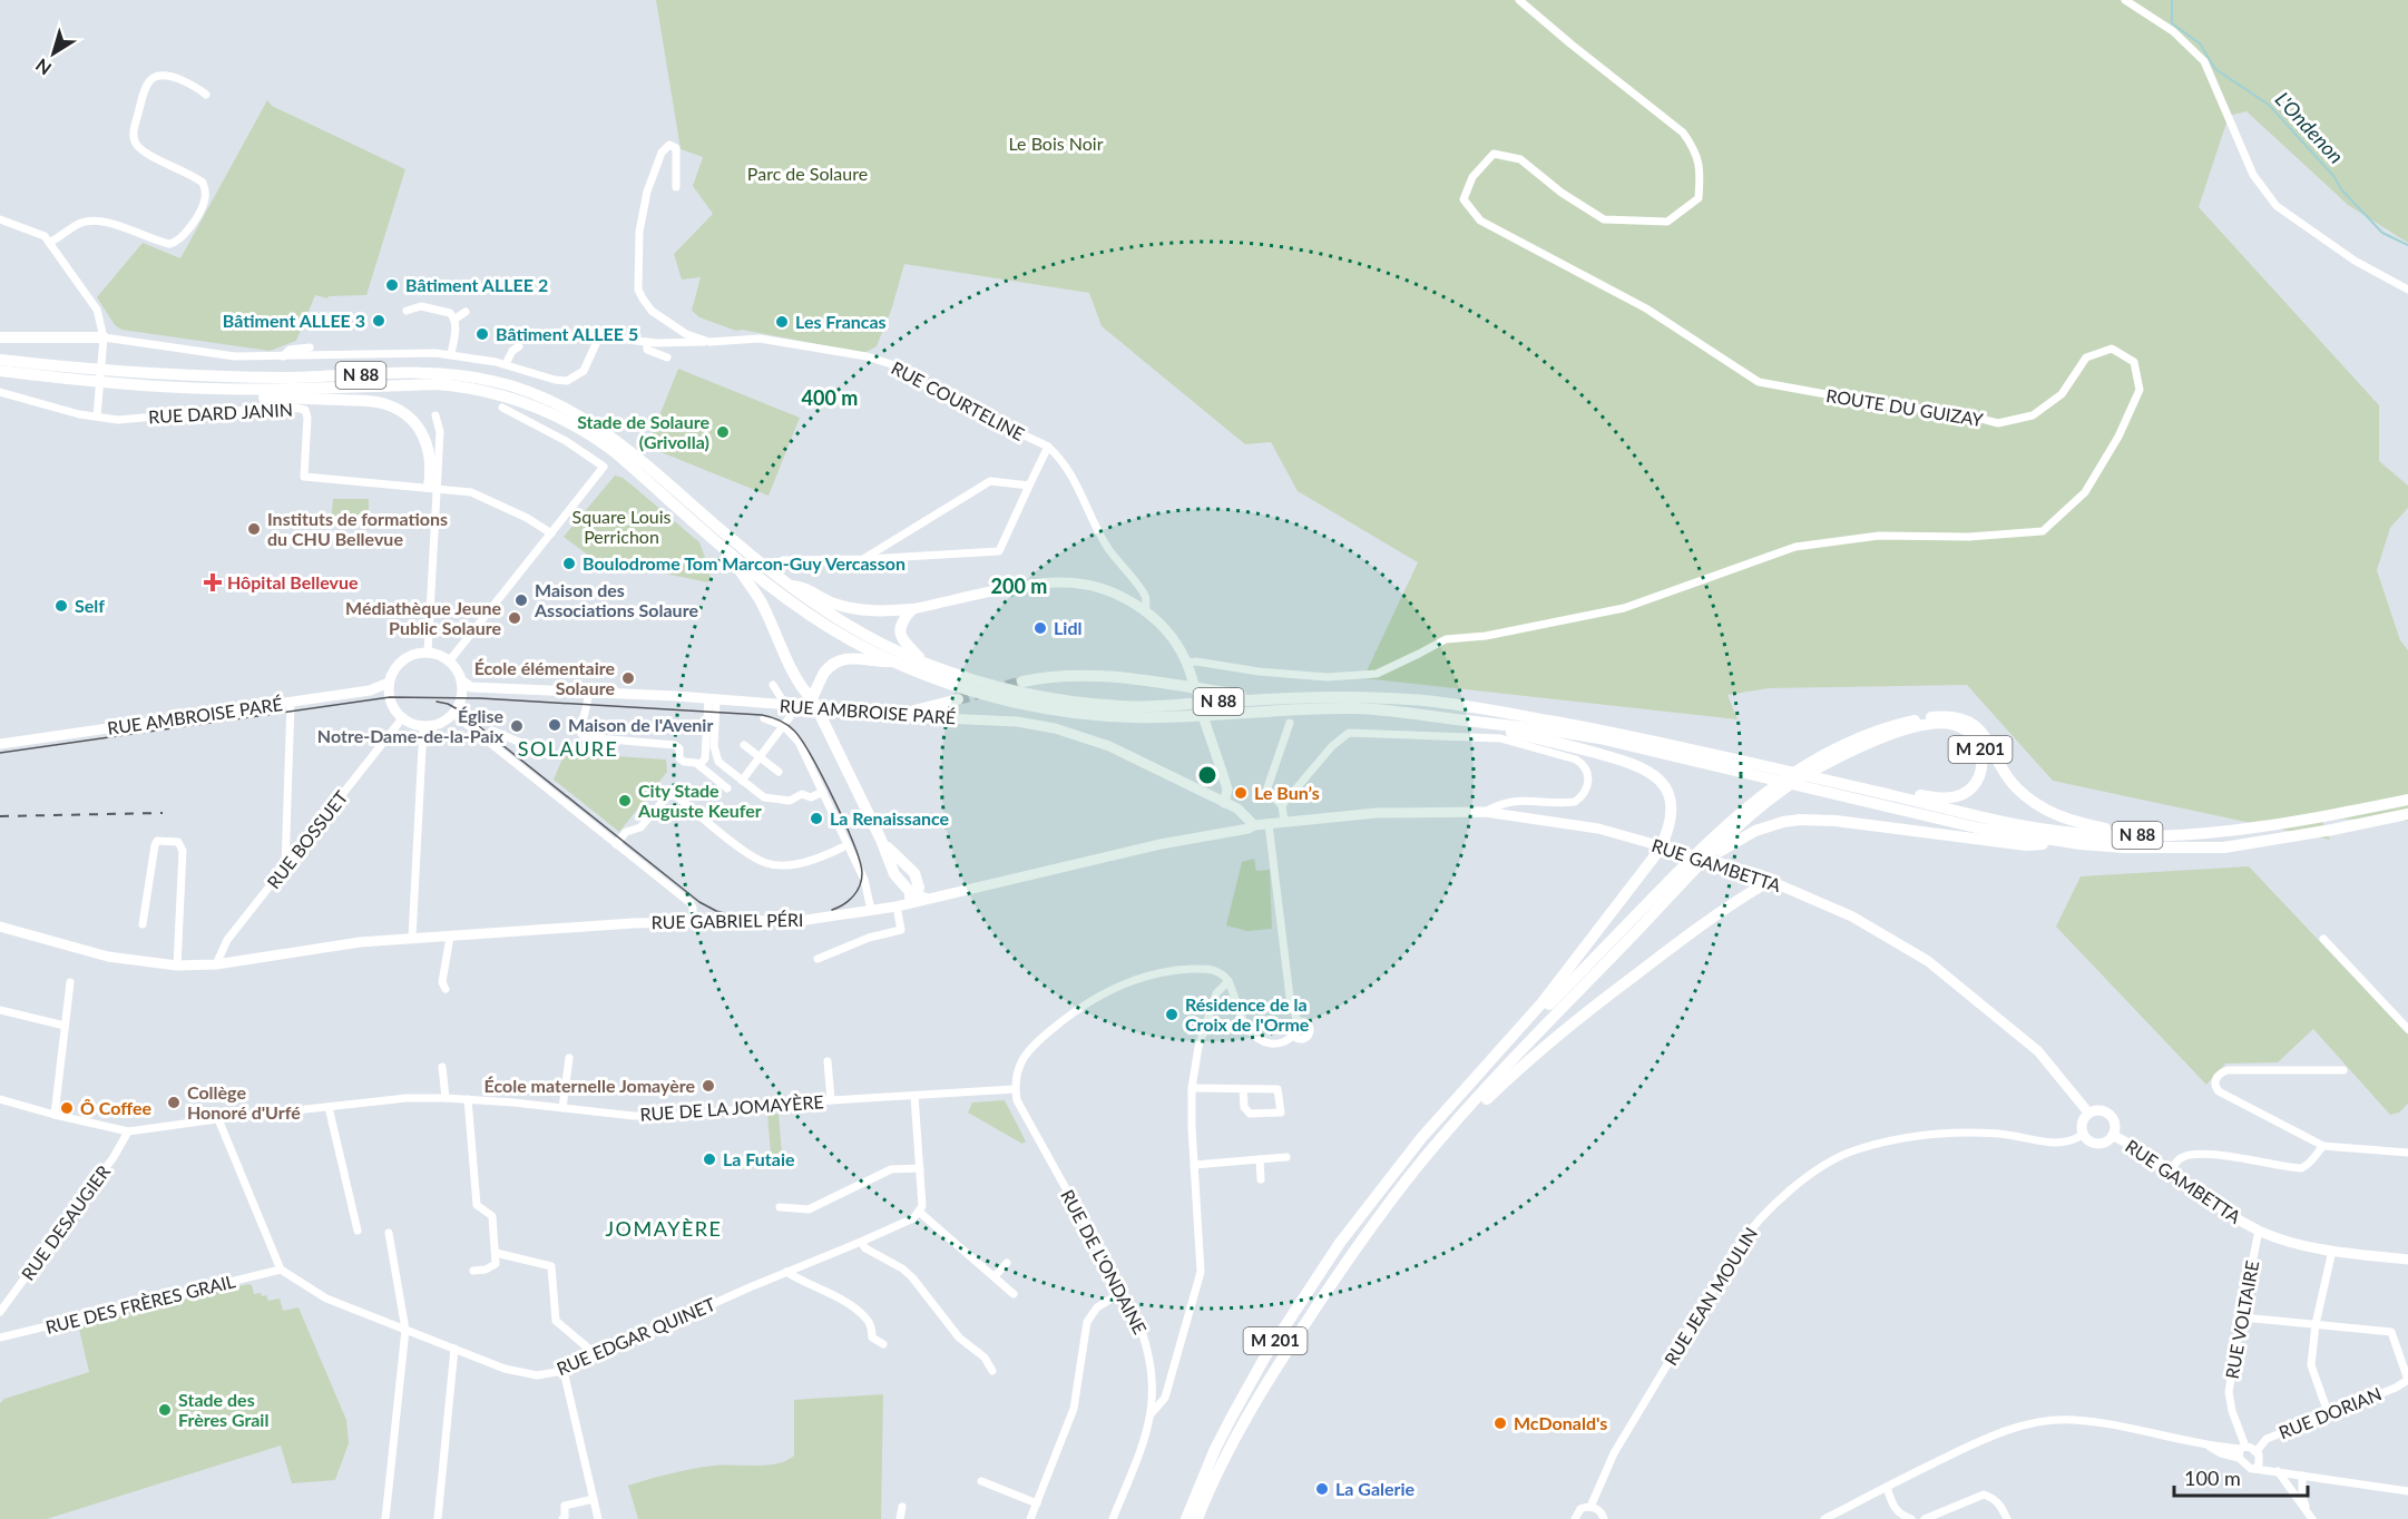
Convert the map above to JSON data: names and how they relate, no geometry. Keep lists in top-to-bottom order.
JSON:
{
  "streets": {
    "highway": ["N 88", "M 201"],
    "main road": [
      "RUE COURTELINE",
      "RUE AMBROISE PARÉ",
      "RUE GAMBETTA",
      "RUE GABRIEL PÉRI"
    ],
    "street": [
      "ROUTE DU GUIZAY",
      "RUE DARD JANIN",
      "RUE BOSSUET",
      "RUE DE LA JOMAYÈRE",
      "RUE DESAUGIER",
      "RUE DE L'ONDAINE",
      "RUE JEAN MOULIN",
      "RUE DES FRÈRES GRAIL",
      "RUE VOLTAIRE",
      "RUE EDGAR QUINET",
      "RUE DORIAN"
    ]
  },
  "crossings": [
    ["N 88", "RUE DARD JANIN"],
    ["N 88", "M 201"],
    ["RUE COURTELINE", "ROUTE DU GUIZAY"],
    ["RUE COURTELINE", "RUE AMBROISE PARÉ"],
    ["RUE AMBROISE PARÉ", "RUE BOSSUET"],
    ["RUE BOSSUET", "RUE GABRIEL PÉRI"],
    ["RUE GAMBETTA", "RUE JEAN MOULIN"],
    ["RUE GAMBETTA", "RUE VOLTAIRE"],
    ["RUE DE LA JOMAYÈRE", "RUE DESAUGIER"],
    ["RUE DE LA JOMAYÈRE", "RUE DE L'ONDAINE"],
    ["RUE DES FRÈRES GRAIL", "RUE EDGAR QUINET"]
  ],
  "districts": ["SOLAURE", "JOMAYÈRE"],
  "water": ["L'Ondenon"],
  "parks": ["Le Bois Noir", "Parc de Solaure", "Square Louis Perrichon"],
  "places": {
    "other": [
      "Bâtiment ALLEE 2",
      "Bâtiment ALLEE 3",
      "Les Francas",
      "Bâtiment ALLEE 5",
      "Stade de Solaure (Grivolla)",
      "Instituts de formations du CHU Bellevue",
      "Boulodrome Tom Marcon-Guy Vercasson",
      "Maison des Associations Solaure",
      "Self",
      "Médiathèque Jeune Public Solaure",
      "Lidl",
      "École élémentaire Solaure",
      "Maison de l'Avenir",
      "Église Notre-Dame-de-la-Paix",
      "Le Bun’s",
      "City Stade Auguste Keufer",
      "La Renaissance",
      "Résidence de la Croix de l'Orme",
      "École maternelle Jomayère",
      "Collège Honoré d'Urfé",
      "Ô Coffee",
      "La Futaie",
      "Stade des Frères Grail",
      "McDonald's",
      "La Galerie"
    ],
    "health": ["Hôpital Bellevue"]
  },
  "scale_bar": "100 m",
  "north": "bottom left",
  "rings": ["400 m", "200 m"]
}
